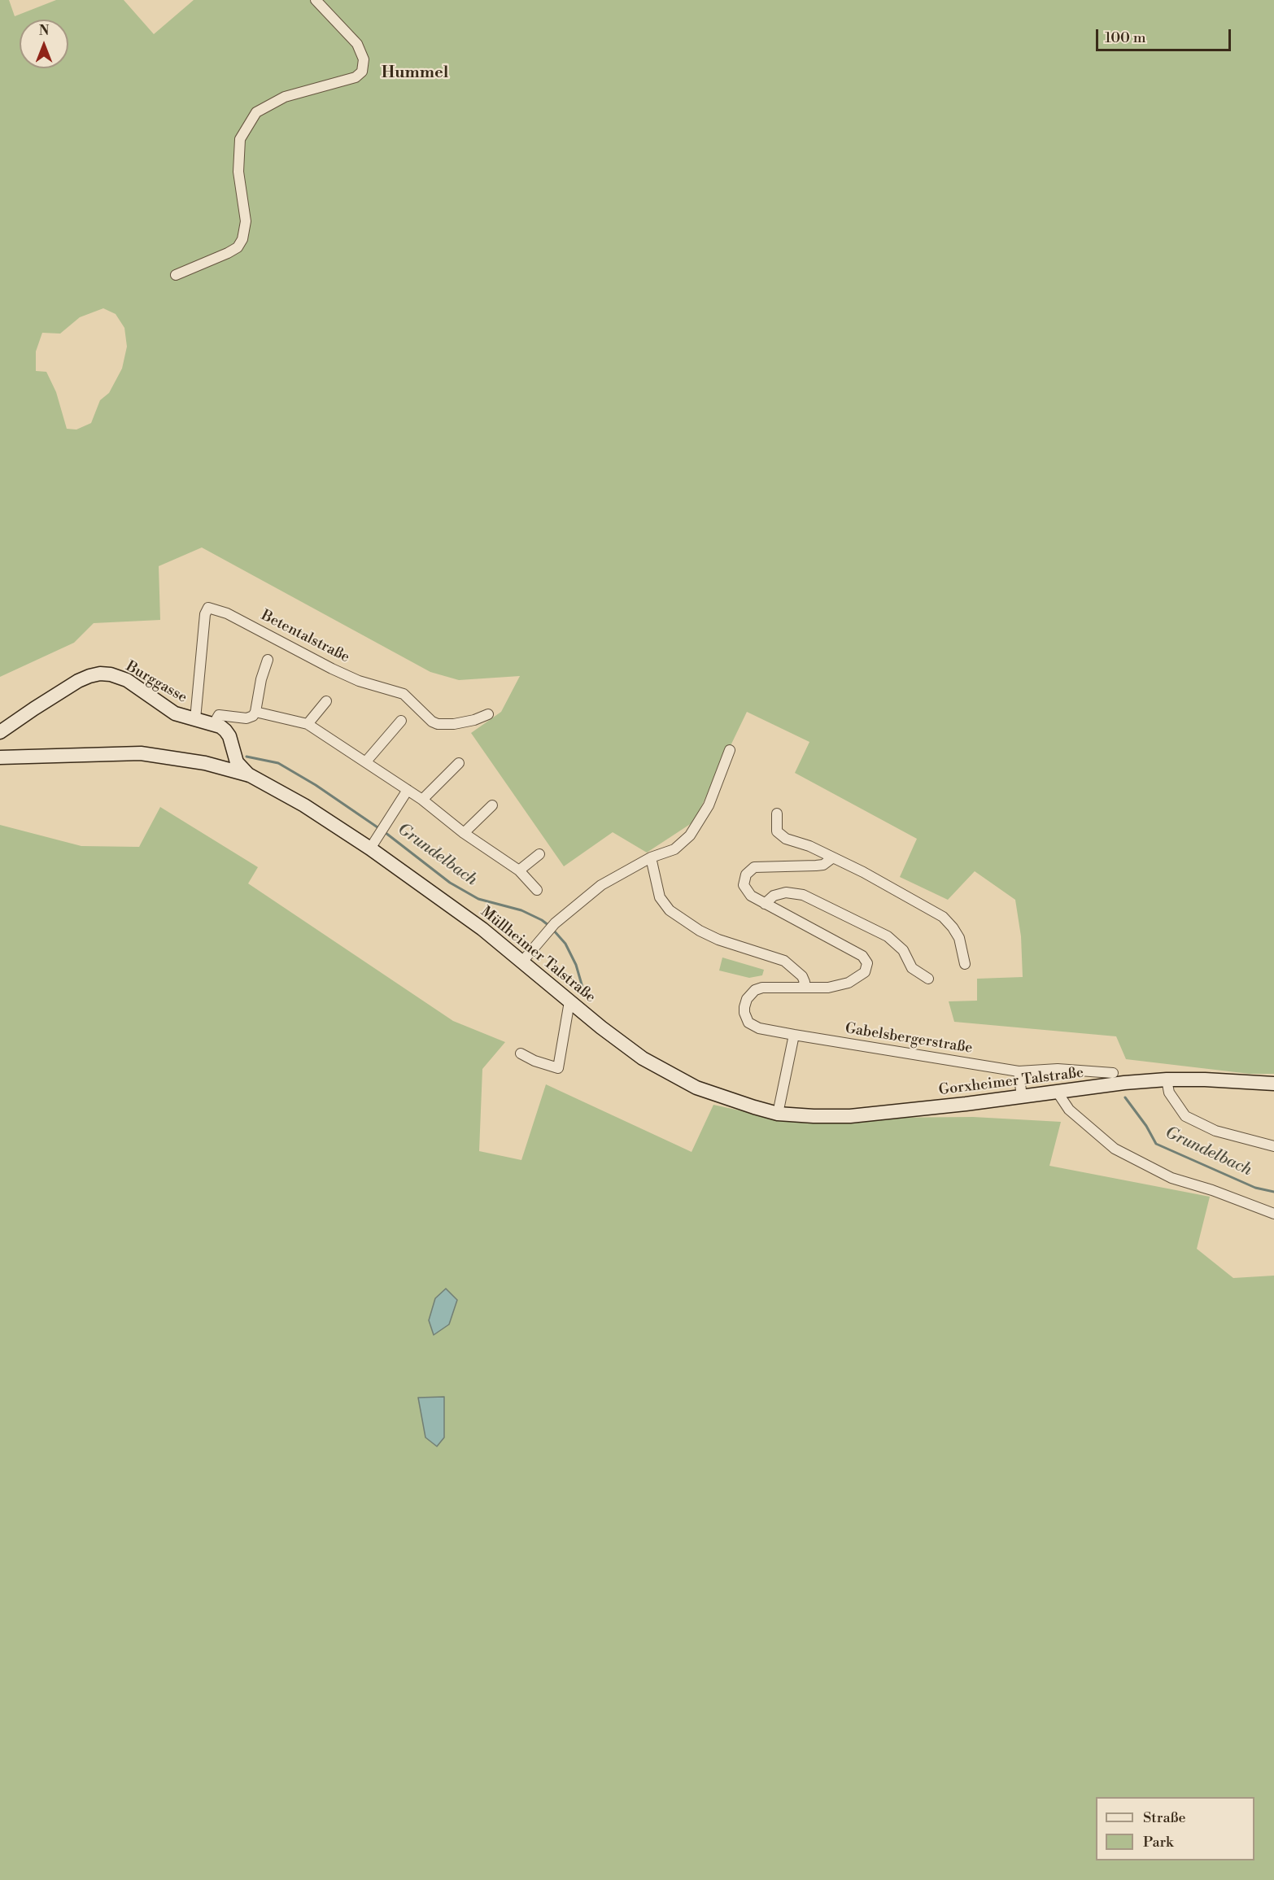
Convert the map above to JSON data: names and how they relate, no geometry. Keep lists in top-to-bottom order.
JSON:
{
  "streets": {
    "main road": ["Burggasse", "Müllheimer Talstraße", "Gorxheimer Talstraße"],
    "street": ["Betentalstraße", "Gabelsbergerstraße"]
  },
  "crossings": [
    ["Betentalstraße", "Burggasse"],
    ["Burggasse", "Müllheimer Talstraße"],
    ["Müllheimer Talstraße", "Gorxheimer Talstraße"]
  ],
  "districts": ["Hummel"],
  "water": ["Grundelbach"],
  "legend": ["Straße", "Park"],
  "scale_bar": "100 m",
  "north": "top"
}
